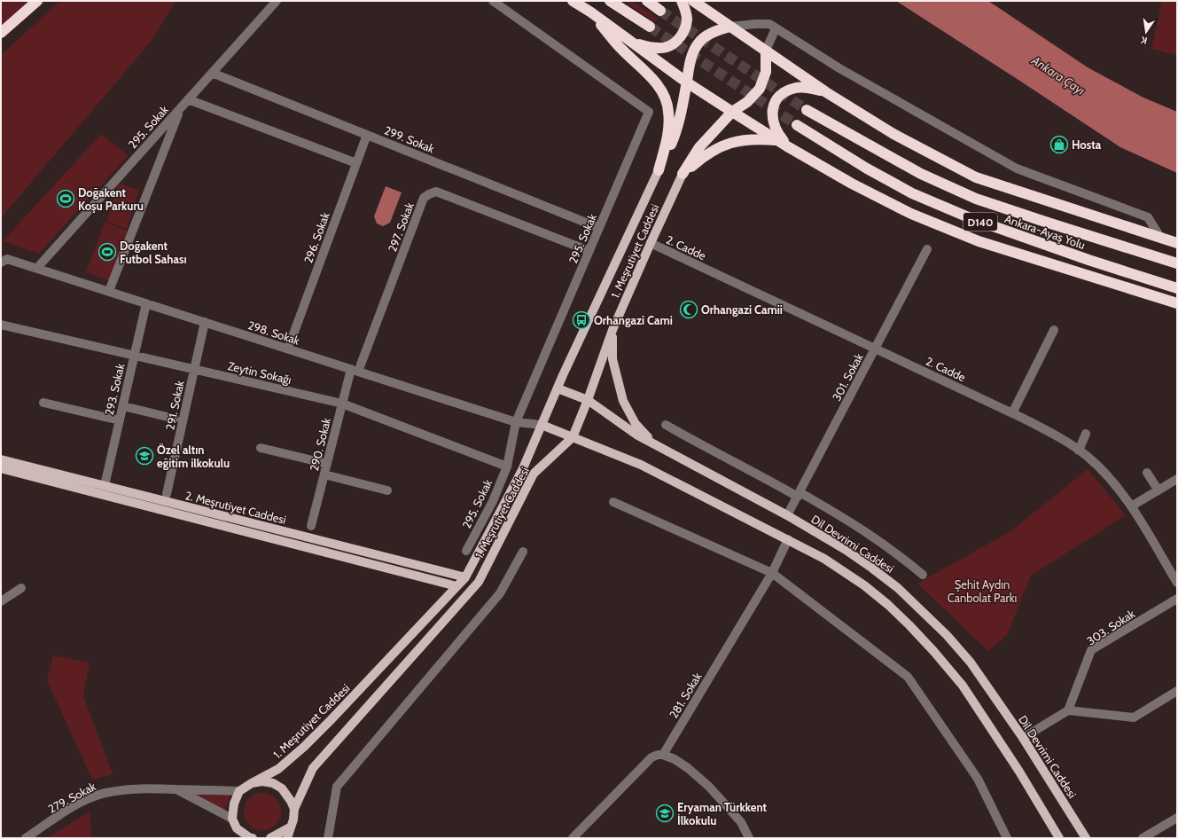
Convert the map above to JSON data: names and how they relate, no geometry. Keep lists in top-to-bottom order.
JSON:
{
  "streets": {
    "highway": ["D140", "Ankara-Ayaş Yolu"],
    "main road": ["1. Meşrutiyet Caddesi", "2. Meşrutiyet Caddesi", "Dil Devrimi Caddesi"],
    "street": [
      "295. Sokak",
      "299. Sokak",
      "297. Sokak",
      "296. Sokak",
      "2. Cadde",
      "298. Sokak",
      "Zeytin Sokağı",
      "301. Sokak",
      "293. Sokak",
      "291. Sokak",
      "290. Sokak",
      "303. Sokak",
      "281. Sokak",
      "279. Sokak"
    ]
  },
  "crossings": [
    ["295. Sokak", "299. Sokak"],
    ["295. Sokak", "297. Sokak"],
    ["295. Sokak", "298. Sokak"],
    ["295. Sokak", "Zeytin Sokağı"],
    ["299. Sokak", "296. Sokak"],
    ["297. Sokak", "298. Sokak"],
    ["297. Sokak", "290. Sokak"],
    ["296. Sokak", "298. Sokak"],
    ["2. Cadde", "1. Meşrutiyet Caddesi"],
    ["2. Cadde", "301. Sokak"],
    ["1. Meşrutiyet Caddesi", "298. Sokak"],
    ["1. Meşrutiyet Caddesi", "2. Meşrutiyet Caddesi"],
    ["1. Meşrutiyet Caddesi", "Dil Devrimi Caddesi"],
    ["1. Meşrutiyet Caddesi", "279. Sokak"],
    ["298. Sokak", "293. Sokak"],
    ["298. Sokak", "291. Sokak"],
    ["298. Sokak", "290. Sokak"],
    ["Zeytin Sokağı", "293. Sokak"],
    ["Zeytin Sokağı", "291. Sokak"],
    ["Zeytin Sokağı", "290. Sokak"],
    ["301. Sokak", "Dil Devrimi Caddesi"]
  ],
  "water": ["Ankara Çayı"],
  "parks": ["Şehit Aydın Canbolat Parkı"],
  "places": {
    "shop": ["Hosta"],
    "sports": ["Doğakent Koşu Parkuru", "Doğakent Futbol Sahası"],
    "mosque": ["Orhangazi Camii"],
    "bus stop": ["Orhangazi Cami"],
    "school or university": ["Özel altın eğitim ilkokulu", "Eryaman Türkkent İlkokulu"]
  },
  "north": "bottom"
}
